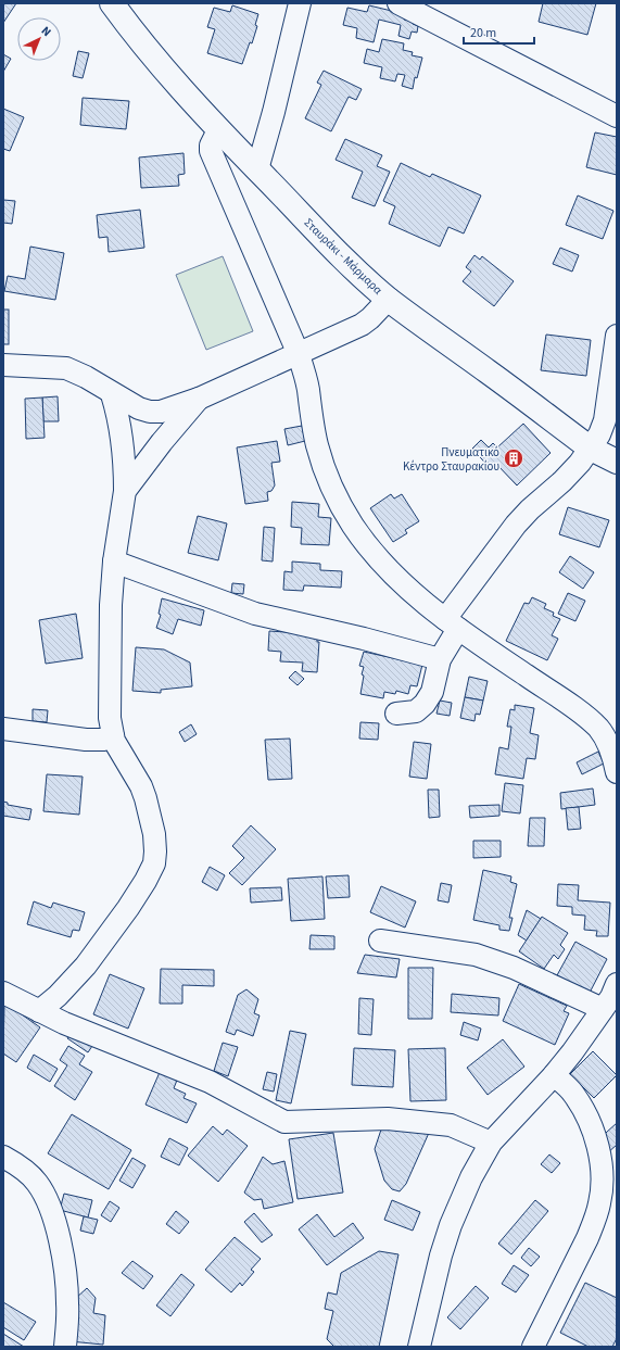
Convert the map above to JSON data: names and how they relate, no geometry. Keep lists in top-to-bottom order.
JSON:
{
  "streets": {
    "street": ["Σταυράκι - Μάρμαρα"]
  },
  "places": {
    "building": ["Πνευματικό Κέντρο Σταυρακίου"]
  },
  "scale_bar": "20 m",
  "north": "top right"
}
